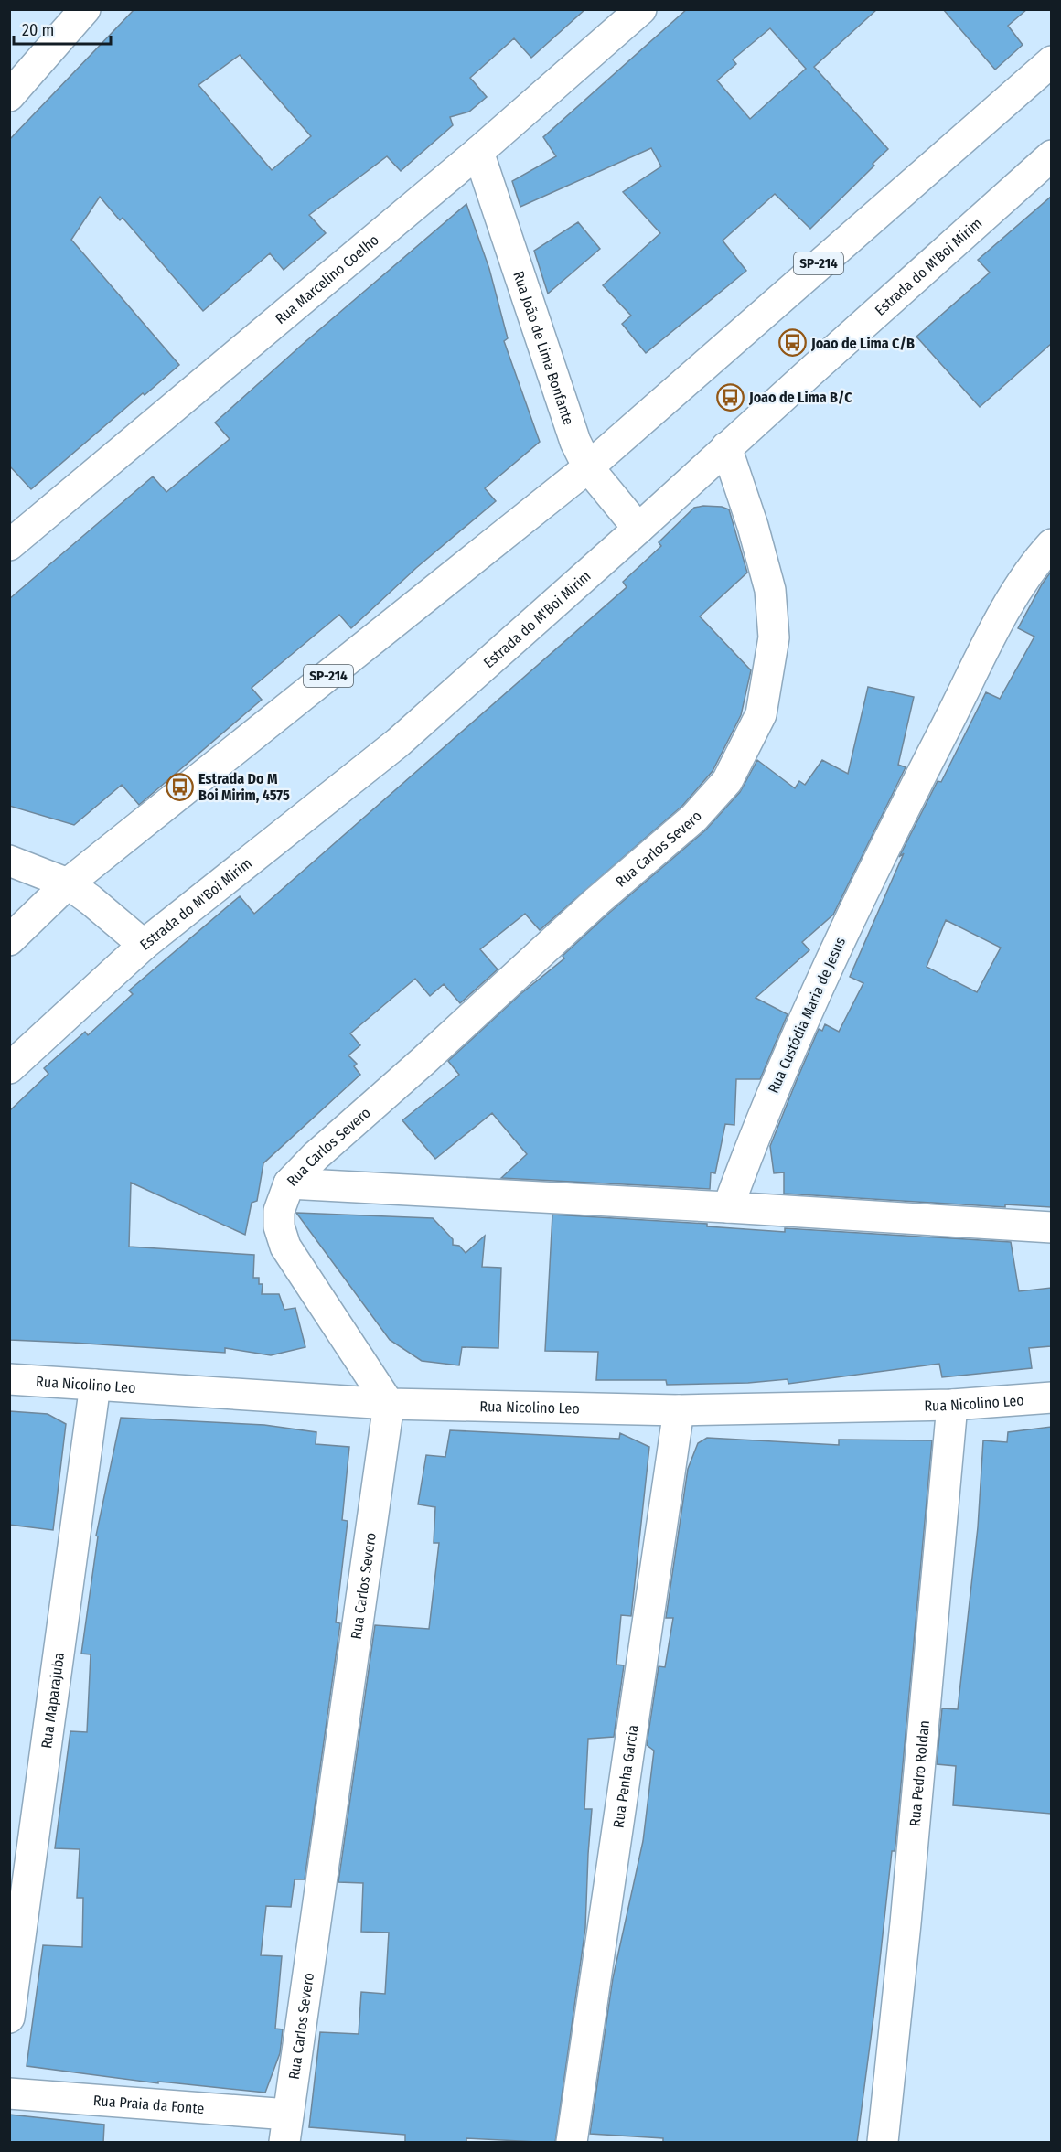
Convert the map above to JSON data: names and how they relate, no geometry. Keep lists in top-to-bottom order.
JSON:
{
  "streets": {
    "street": [
      "SP-214",
      "Estrada do M'Boi Mirim",
      "Rua Marcelino Coelho",
      "Rua João de Lima Bonfante",
      "Rua Carlos Severo",
      "Rua Custódia Maria de Jesus",
      "Rua Nicolino Leo",
      "Rua Maparajuba",
      "Rua Pedro Roldan",
      "Rua Penha Garcia",
      "Rua Praia da Fonte"
    ]
  },
  "crossings": [
    ["SP-214", "Rua João de Lima Bonfante"],
    ["Estrada do M'Boi Mirim", "Rua João de Lima Bonfante"],
    ["Estrada do M'Boi Mirim", "Rua Carlos Severo"],
    ["Rua Marcelino Coelho", "Rua João de Lima Bonfante"],
    ["Rua Carlos Severo", "Rua Nicolino Leo"],
    ["Rua Carlos Severo", "Rua Praia da Fonte"],
    ["Rua Nicolino Leo", "Rua Maparajuba"],
    ["Rua Nicolino Leo", "Rua Pedro Roldan"],
    ["Rua Nicolino Leo", "Rua Penha Garcia"]
  ],
  "places": {
    "bus stop": ["Joao de Lima C/B", "Joao de Lima B/C", "Estrada Do M Boi Mirim, 4575"]
  },
  "scale_bar": "20 m"
}
